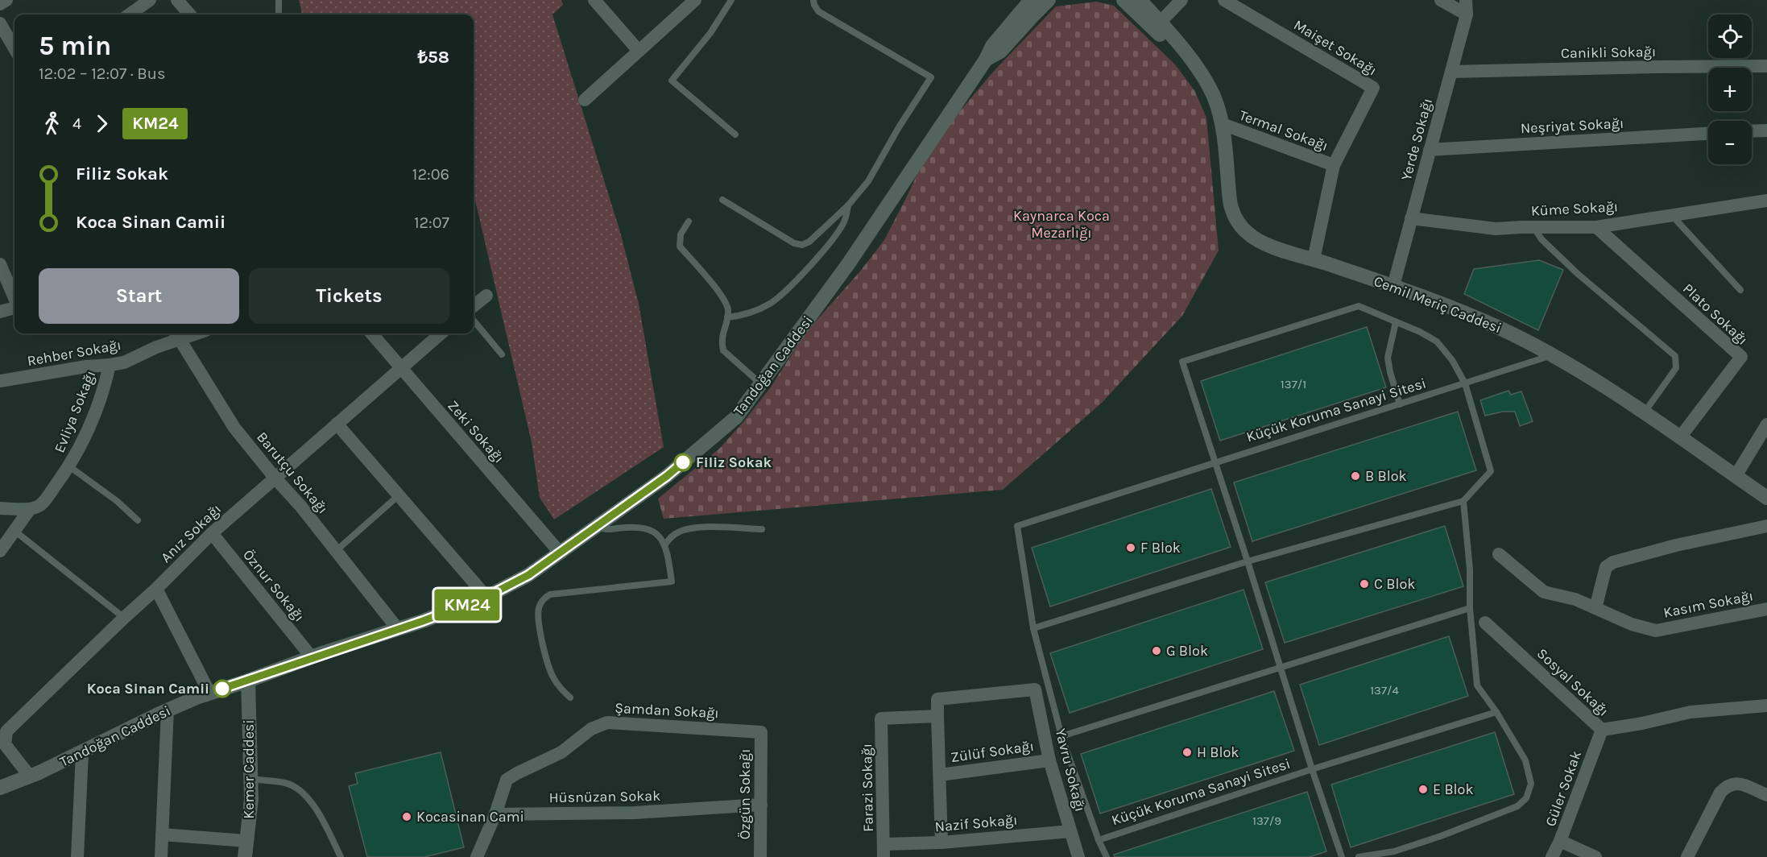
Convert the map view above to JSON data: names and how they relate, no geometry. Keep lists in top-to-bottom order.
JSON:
{
  "streets": {
    "street": [
      "Maişet Sokağı",
      "Canikli Sokağı",
      "Neşriyat Sokağı",
      "Termal Sokağı",
      "Yerde Sokağı",
      "Küme Sokağı",
      "Cemil Meriç Caddesi",
      "Plato Sokağı",
      "Rehber Sokağı",
      "Tandoğan Caddesi",
      "Evliya Sokağı",
      "Zeki Sokağı",
      "Barutçu Sokağı",
      "Anız Sokağı",
      "Öznur Sokağı",
      "Kasım Sokağı",
      "Sosyal Sokağı",
      "Şamdan Sokağı",
      "Zülüf Sokağı",
      "Kemer Caddesi",
      "Yavru Sokağı",
      "Farazi Sokağı",
      "Güler Sokak",
      "Özgün Sokağı",
      "Hüsnüzan Sokak",
      "Nazif Sokağı"
    ],
    "lane": ["Küçük Koruma Sanayi Sitesi"]
  },
  "crossings": [
    ["Maişet Sokağı", "Termal Sokağı"],
    ["Maişet Sokağı", "Cemil Meriç Caddesi"],
    ["Canikli Sokağı", "Yerde Sokağı"],
    ["Neşriyat Sokağı", "Yerde Sokağı"],
    ["Termal Sokağı", "Cemil Meriç Caddesi"],
    ["Yerde Sokağı", "Küme Sokağı"],
    ["Yerde Sokağı", "Cemil Meriç Caddesi"],
    ["Küme Sokağı", "Plato Sokağı"],
    ["Cemil Meriç Caddesi", "Plato Sokağı"],
    ["Cemil Meriç Caddesi", "Küçük Koruma Sanayi Sitesi"],
    ["Rehber Sokağı", "Evliya Sokağı"],
    ["Rehber Sokağı", "Barutçu Sokağı"],
    ["Tandoğan Caddesi", "Zeki Sokağı"],
    ["Tandoğan Caddesi", "Barutçu Sokağı"],
    ["Tandoğan Caddesi", "Anız Sokağı"],
    ["Tandoğan Caddesi", "Öznur Sokağı"],
    ["Tandoğan Caddesi", "Kemer Caddesi"],
    ["Zeki Sokağı", "Anız Sokağı"],
    ["Barutçu Sokağı", "Anız Sokağı"],
    ["Anız Sokağı", "Öznur Sokağı"],
    ["Sosyal Sokağı", "Güler Sokak"],
    ["Şamdan Sokağı", "Özgün Sokağı"],
    ["Şamdan Sokağı", "Hüsnüzan Sokak"],
    ["Zülüf Sokağı", "Yavru Sokağı"],
    ["Yavru Sokağı", "Farazi Sokağı"],
    ["Yavru Sokağı", "Nazif Sokağı"],
    ["Farazi Sokağı", "Nazif Sokağı"],
    ["Özgün Sokağı", "Hüsnüzan Sokak"]
  ],
  "parks": ["Kaynarca Koca Mezarlığı"],
  "places": [
    "Filiz Sokak",
    "B Blok",
    "F Blok",
    "C Blok",
    "G Blok",
    "Koca Sinan Camii",
    "H Blok",
    "E Blok",
    "Kocasinan Cami"
  ],
  "lines": ["bus line KM24"],
  "house_numbers": ["137/1", "137/4", "137/9"],
  "page": {
    "on_map": "KM24",
    "map_buttons": ["+", "−"],
    "heading": ["5 min", "12:02 – 12:07 · Bus", "₺58"],
    "legs": ["4", "KM24"],
    "list": [
      {
        "name": "Filiz Sokak",
        "value": "12:06"
      },
      {
        "name": "Koca Sinan Camii",
        "value": "12:07"
      }
    ],
    "buttons": ["Start", "Tickets"]
  }
}
